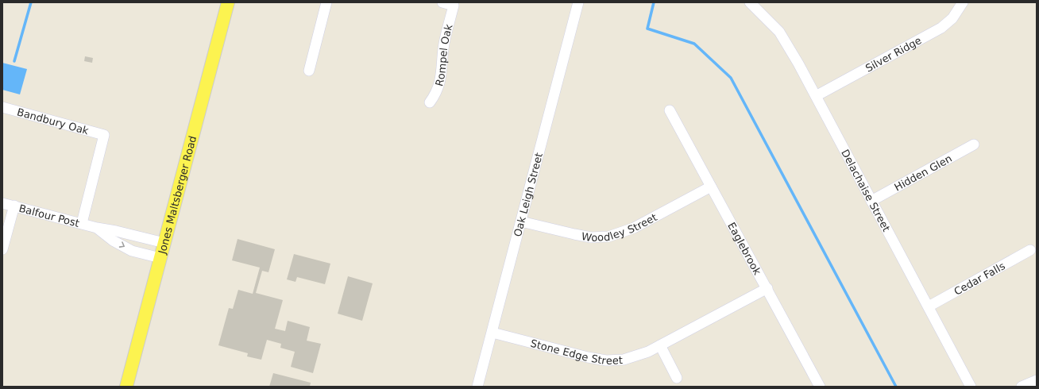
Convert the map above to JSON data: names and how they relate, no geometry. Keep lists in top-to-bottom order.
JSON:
{
  "streets": {
    "main road": ["Jones Maltsberger Road"],
    "street": [
      "Silver Ridge",
      "Rompel Oak",
      "Bandbury Oak",
      "Hidden Glen",
      "Delachaise Street",
      "Oak Leigh Street",
      "Balfour Post",
      "Woodley Street",
      "Eaglebrook",
      "Cedar Falls",
      "Stone Edge Street"
    ]
  },
  "crossings": [
    ["Silver Ridge", "Delachaise Street"],
    ["Bandbury Oak", "Balfour Post"],
    ["Hidden Glen", "Delachaise Street"],
    ["Delachaise Street", "Cedar Falls"],
    ["Jones Maltsberger Road", "Balfour Post"],
    ["Oak Leigh Street", "Woodley Street"],
    ["Oak Leigh Street", "Stone Edge Street"],
    ["Woodley Street", "Eaglebrook"],
    ["Eaglebrook", "Stone Edge Street"]
  ]
}
